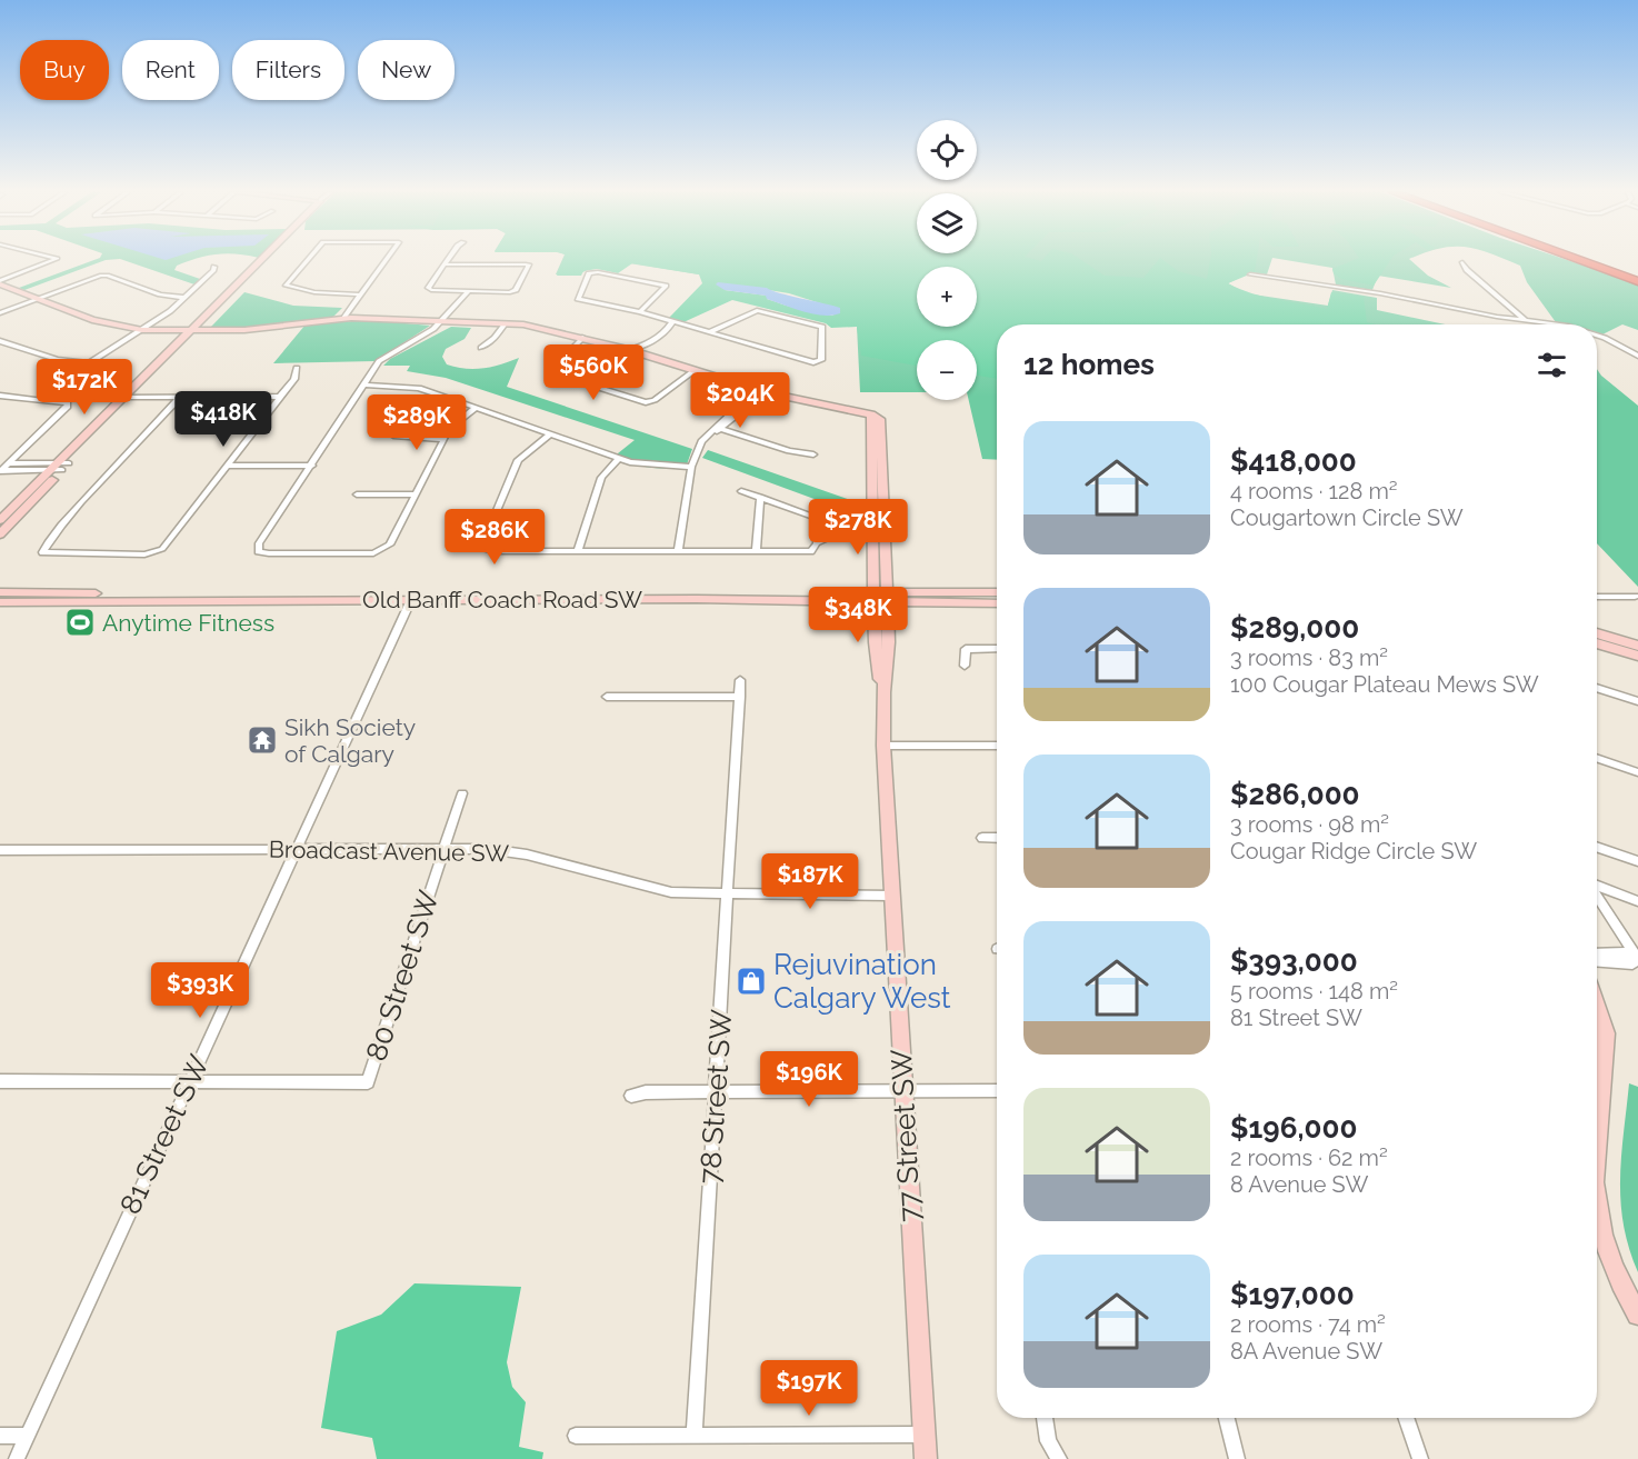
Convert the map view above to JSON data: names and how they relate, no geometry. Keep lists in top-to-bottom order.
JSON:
{
  "streets": {
    "street": [
      "Old Banff Coach Road SW",
      "Broadcast Avenue SW",
      "80 Street SW",
      "78 Street SW",
      "81 Street SW",
      "77 Street SW"
    ]
  },
  "crossings": [
    ["Old Banff Coach Road SW", "81 Street SW"],
    ["Old Banff Coach Road SW", "77 Street SW"],
    ["Broadcast Avenue SW", "80 Street SW"],
    ["Broadcast Avenue SW", "78 Street SW"],
    ["Broadcast Avenue SW", "81 Street SW"],
    ["Broadcast Avenue SW", "77 Street SW"],
    ["80 Street SW", "81 Street SW"]
  ],
  "places": {
    "sports": ["Anytime Fitness"],
    "temple": ["Sikh Society of Calgary"],
    "shop": ["Rejuvination Calgary West"]
  },
  "page": {
    "chip": [
      "Buy",
      "Rent",
      "Filters",
      "New"
    ],
    "map_buttons": ["+", "−"],
    "heading": "12 homes",
    "price": [
      "$560K",
      "$172K",
      "$204K",
      "$418K",
      "$289K",
      "$278K",
      "$286K",
      "$348K",
      "$187K",
      "$393K",
      "$196K",
      "$197K"
    ],
    "list": [
      {
        "name": "$418,000",
        "note": "4 rooms · 128 m² · Cougartown Circle SW"
      },
      {
        "name": "$289,000",
        "note": "3 rooms · 83 m² · 100 Cougar Plateau Mews SW"
      },
      {
        "name": "$286,000",
        "note": "3 rooms · 98 m² · Cougar Ridge Circle SW"
      },
      {
        "name": "$393,000",
        "note": "5 rooms · 148 m² · 81 Street SW"
      },
      {
        "name": "$196,000",
        "note": "2 rooms · 62 m² · 8 Avenue SW"
      },
      {
        "name": "$197,000",
        "note": "2 rooms · 74 m² · 8A Avenue SW"
      }
    ]
  }
}
